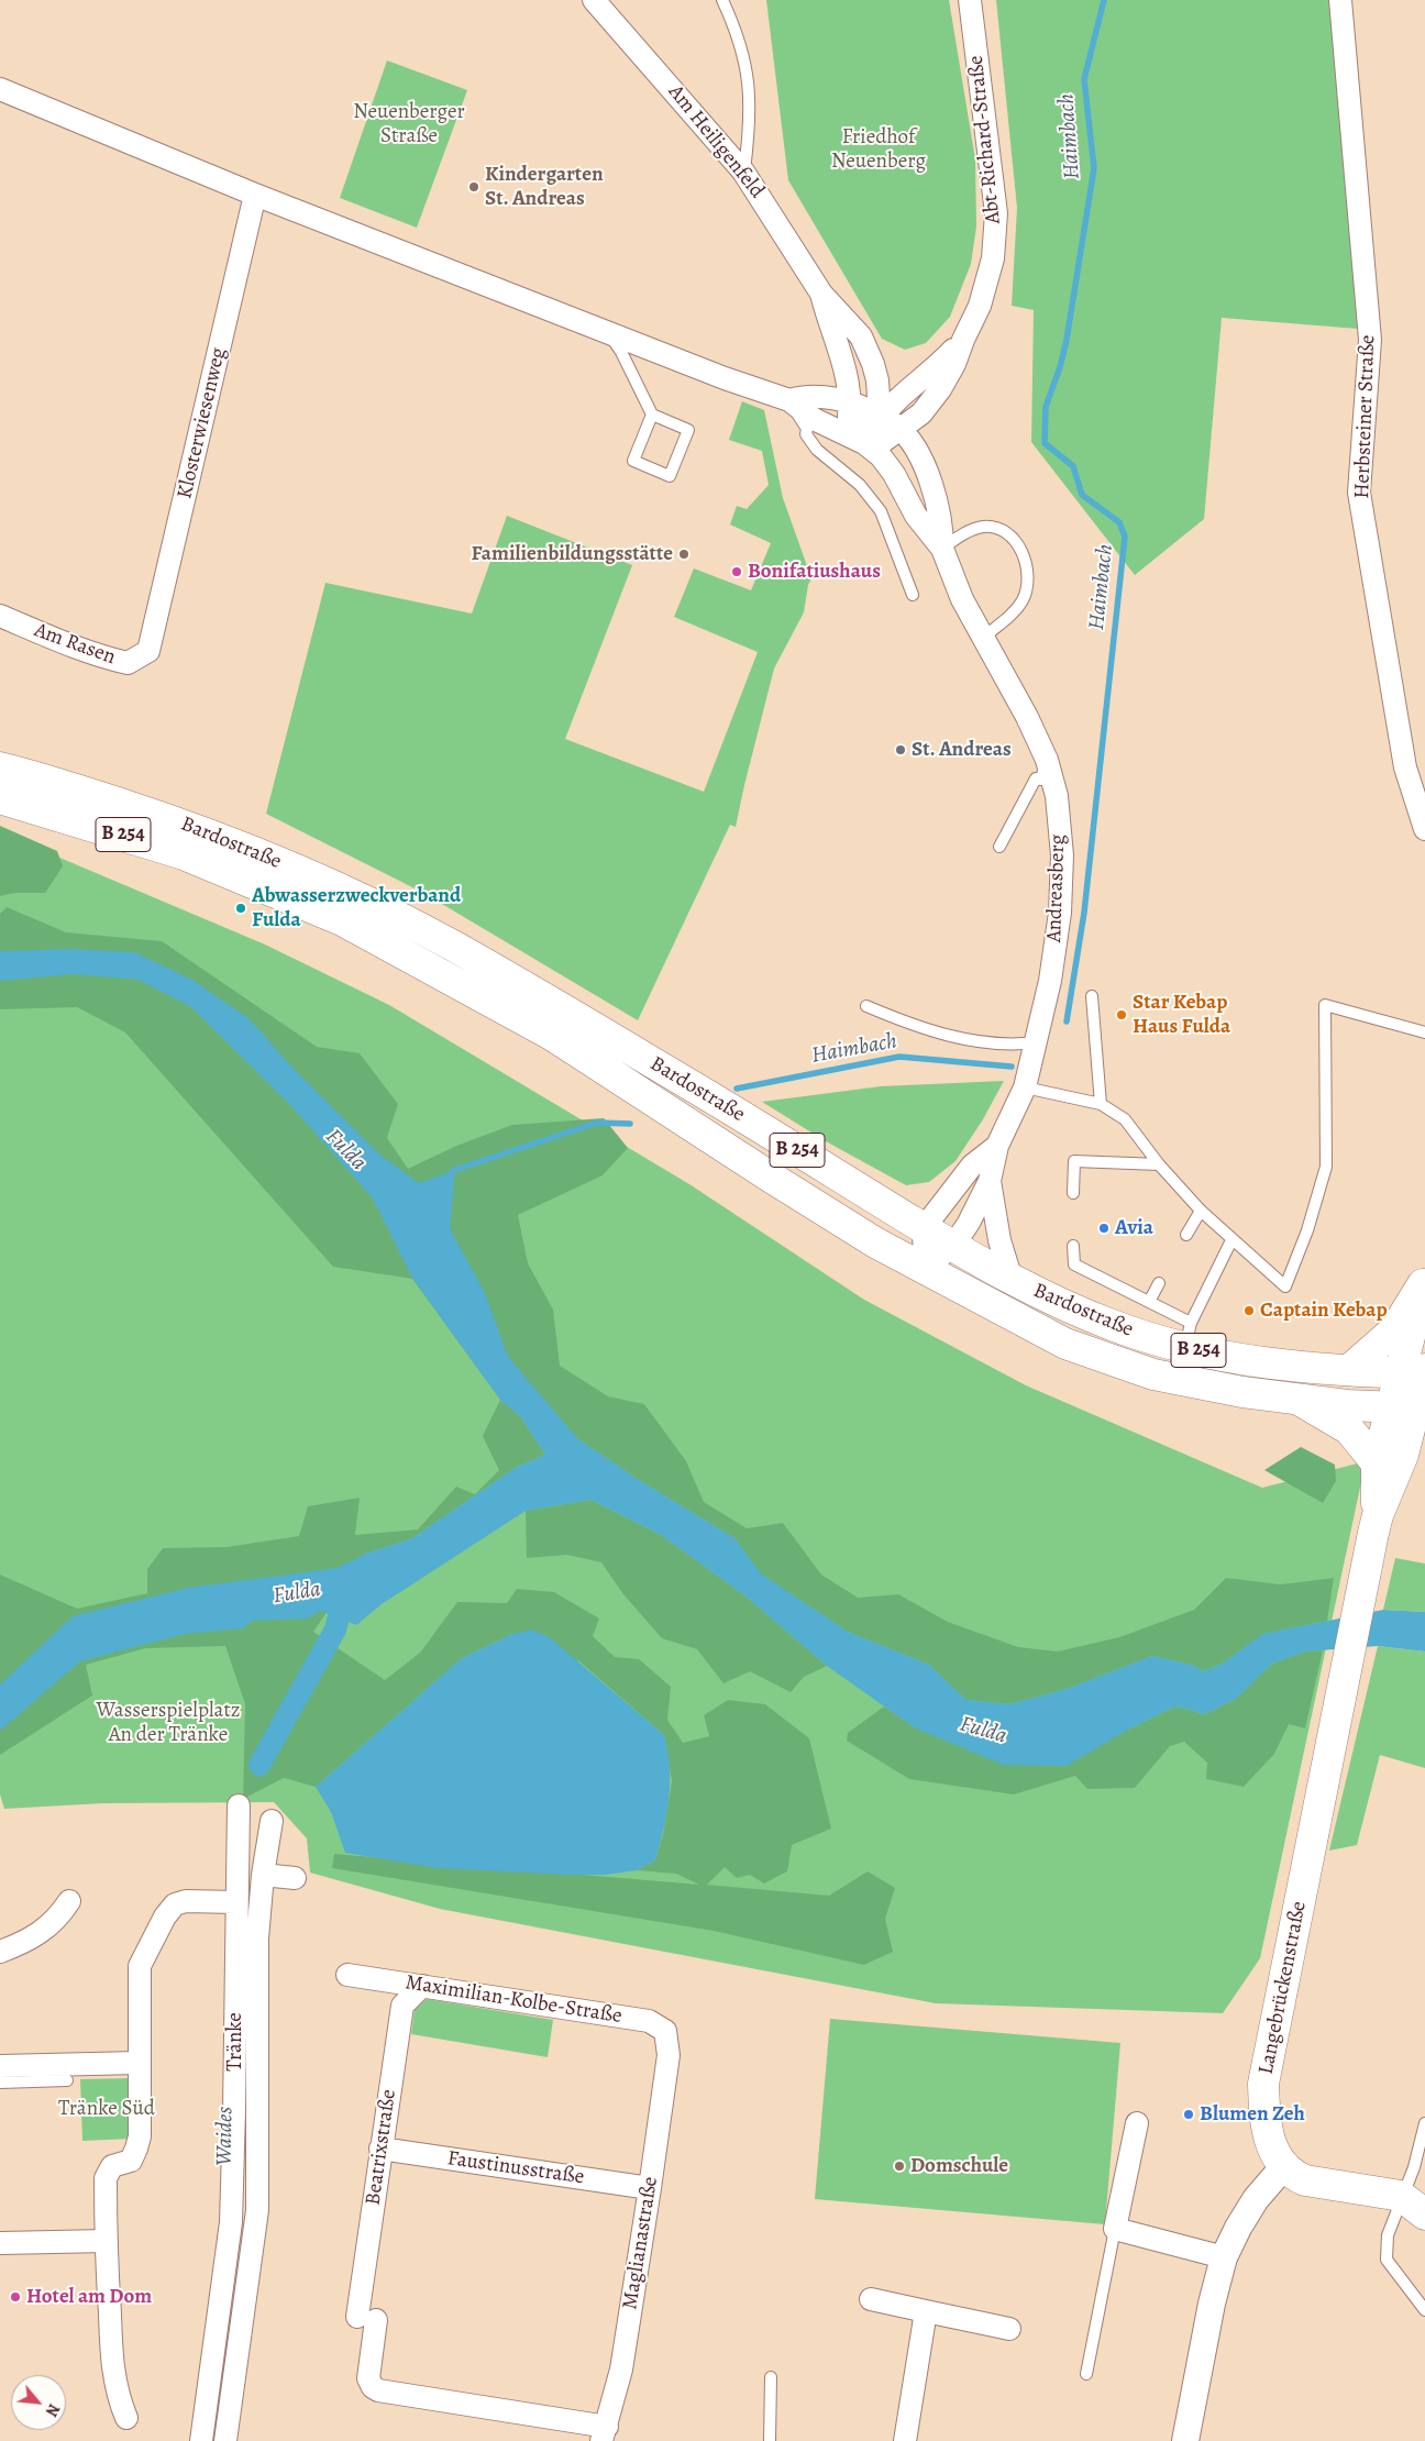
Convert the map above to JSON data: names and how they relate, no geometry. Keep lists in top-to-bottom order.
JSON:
{
  "streets": {
    "main road": ["B 254", "Bardostraße", "Langebrückenstraße"],
    "street": [
      "Abt-Richard-Straße",
      "Am Heiligenfeld",
      "Herbsteiner Straße",
      "Klosterwiesenweg",
      "Am Rasen",
      "Andreasberg",
      "Maximilian-Kolbe-Straße",
      "Tränke",
      "Beatrixstraße",
      "Faustinusstraße",
      "Maglianastraße"
    ]
  },
  "crossings": [
    ["Abt-Richard-Straße", "Am Heiligenfeld"],
    ["Abt-Richard-Straße", "Andreasberg"],
    ["Am Heiligenfeld", "Andreasberg"],
    ["Klosterwiesenweg", "Am Rasen"],
    ["Bardostraße", "Andreasberg"],
    ["Bardostraße", "Langebrückenstraße"],
    ["Maximilian-Kolbe-Straße", "Beatrixstraße"],
    ["Maximilian-Kolbe-Straße", "Maglianastraße"],
    ["Beatrixstraße", "Faustinusstraße"],
    ["Beatrixstraße", "Maglianastraße"],
    ["Faustinusstraße", "Maglianastraße"]
  ],
  "water": ["Haimbach", "Fulda", "Waides"],
  "parks": [
    "Neuenberger Straße",
    "Friedhof Neuenberg",
    "Wasserspielplatz An der Tränke",
    "Tränke Süd"
  ],
  "places": [
    "Kindergarten St. Andreas",
    "Familienbildungsstätte",
    "Bonifatiushaus",
    "St. Andreas",
    "Abwasserzweckverband Fulda",
    "Star Kebap Haus Fulda",
    "Avia",
    "Captain Kebap",
    "Blumen Zeh",
    "Domschule",
    "Hotel am Dom"
  ],
  "north": "bottom right"
}
